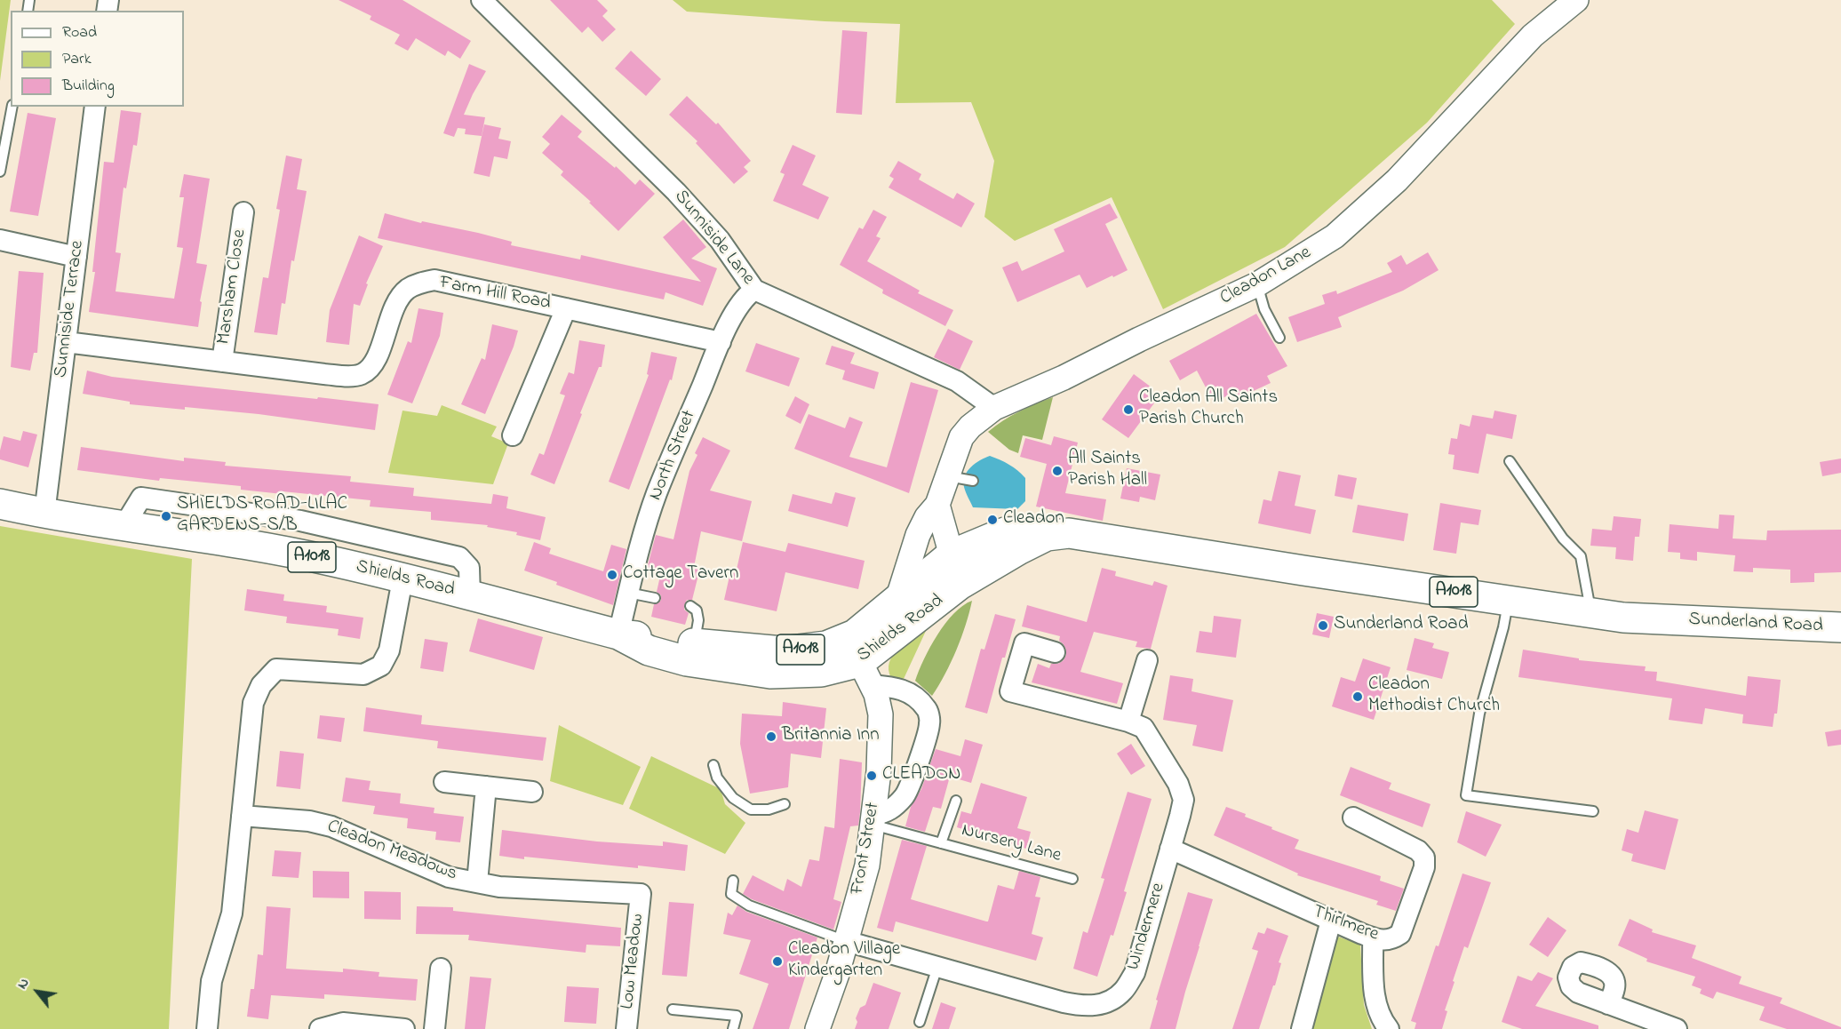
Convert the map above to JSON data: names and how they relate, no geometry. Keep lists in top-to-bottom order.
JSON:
{
  "streets": {
    "highway": ["A1018", "Shields Road", "Sunderland Road"],
    "street": [
      "Sunniside Lane",
      "Cleadon Lane",
      "Marsham Close",
      "Farm Hill Road",
      "Sunniside Terrace",
      "North Street",
      "Front Street",
      "Cleadon Meadows",
      "Thirlmere",
      "Windermere",
      "Low Meadow"
    ],
    "lane": ["Nursery Lane"]
  },
  "crossings": [
    ["Sunniside Lane", "Cleadon Lane"],
    ["Sunniside Lane", "North Street"],
    ["Cleadon Lane", "Shields Road"],
    ["Marsham Close", "Farm Hill Road"],
    ["Farm Hill Road", "Sunniside Terrace"],
    ["Farm Hill Road", "North Street"],
    ["Sunniside Terrace", "Shields Road"],
    ["North Street", "Shields Road"],
    ["Shields Road", "Sunderland Road"],
    ["Shields Road", "Front Street"],
    ["Nursery Lane", "Front Street"],
    ["Front Street", "Windermere"],
    ["Cleadon Meadows", "Low Meadow"],
    ["Thirlmere", "Windermere"]
  ],
  "places": [
    "Cleadon All Saints Parish Church",
    "All Saints Parish Hall",
    "SHIELDS ROAD-LILAC GARDENS-S/B",
    "Cleadon",
    "Cottage Tavern",
    "Sunderland Road",
    "Cleadon Methodist Church",
    "Britannia Inn",
    "CLEADON",
    "Cleadon Village Kindergarten"
  ],
  "legend": ["Road", "Park", "Building"],
  "north": "top left"
}
